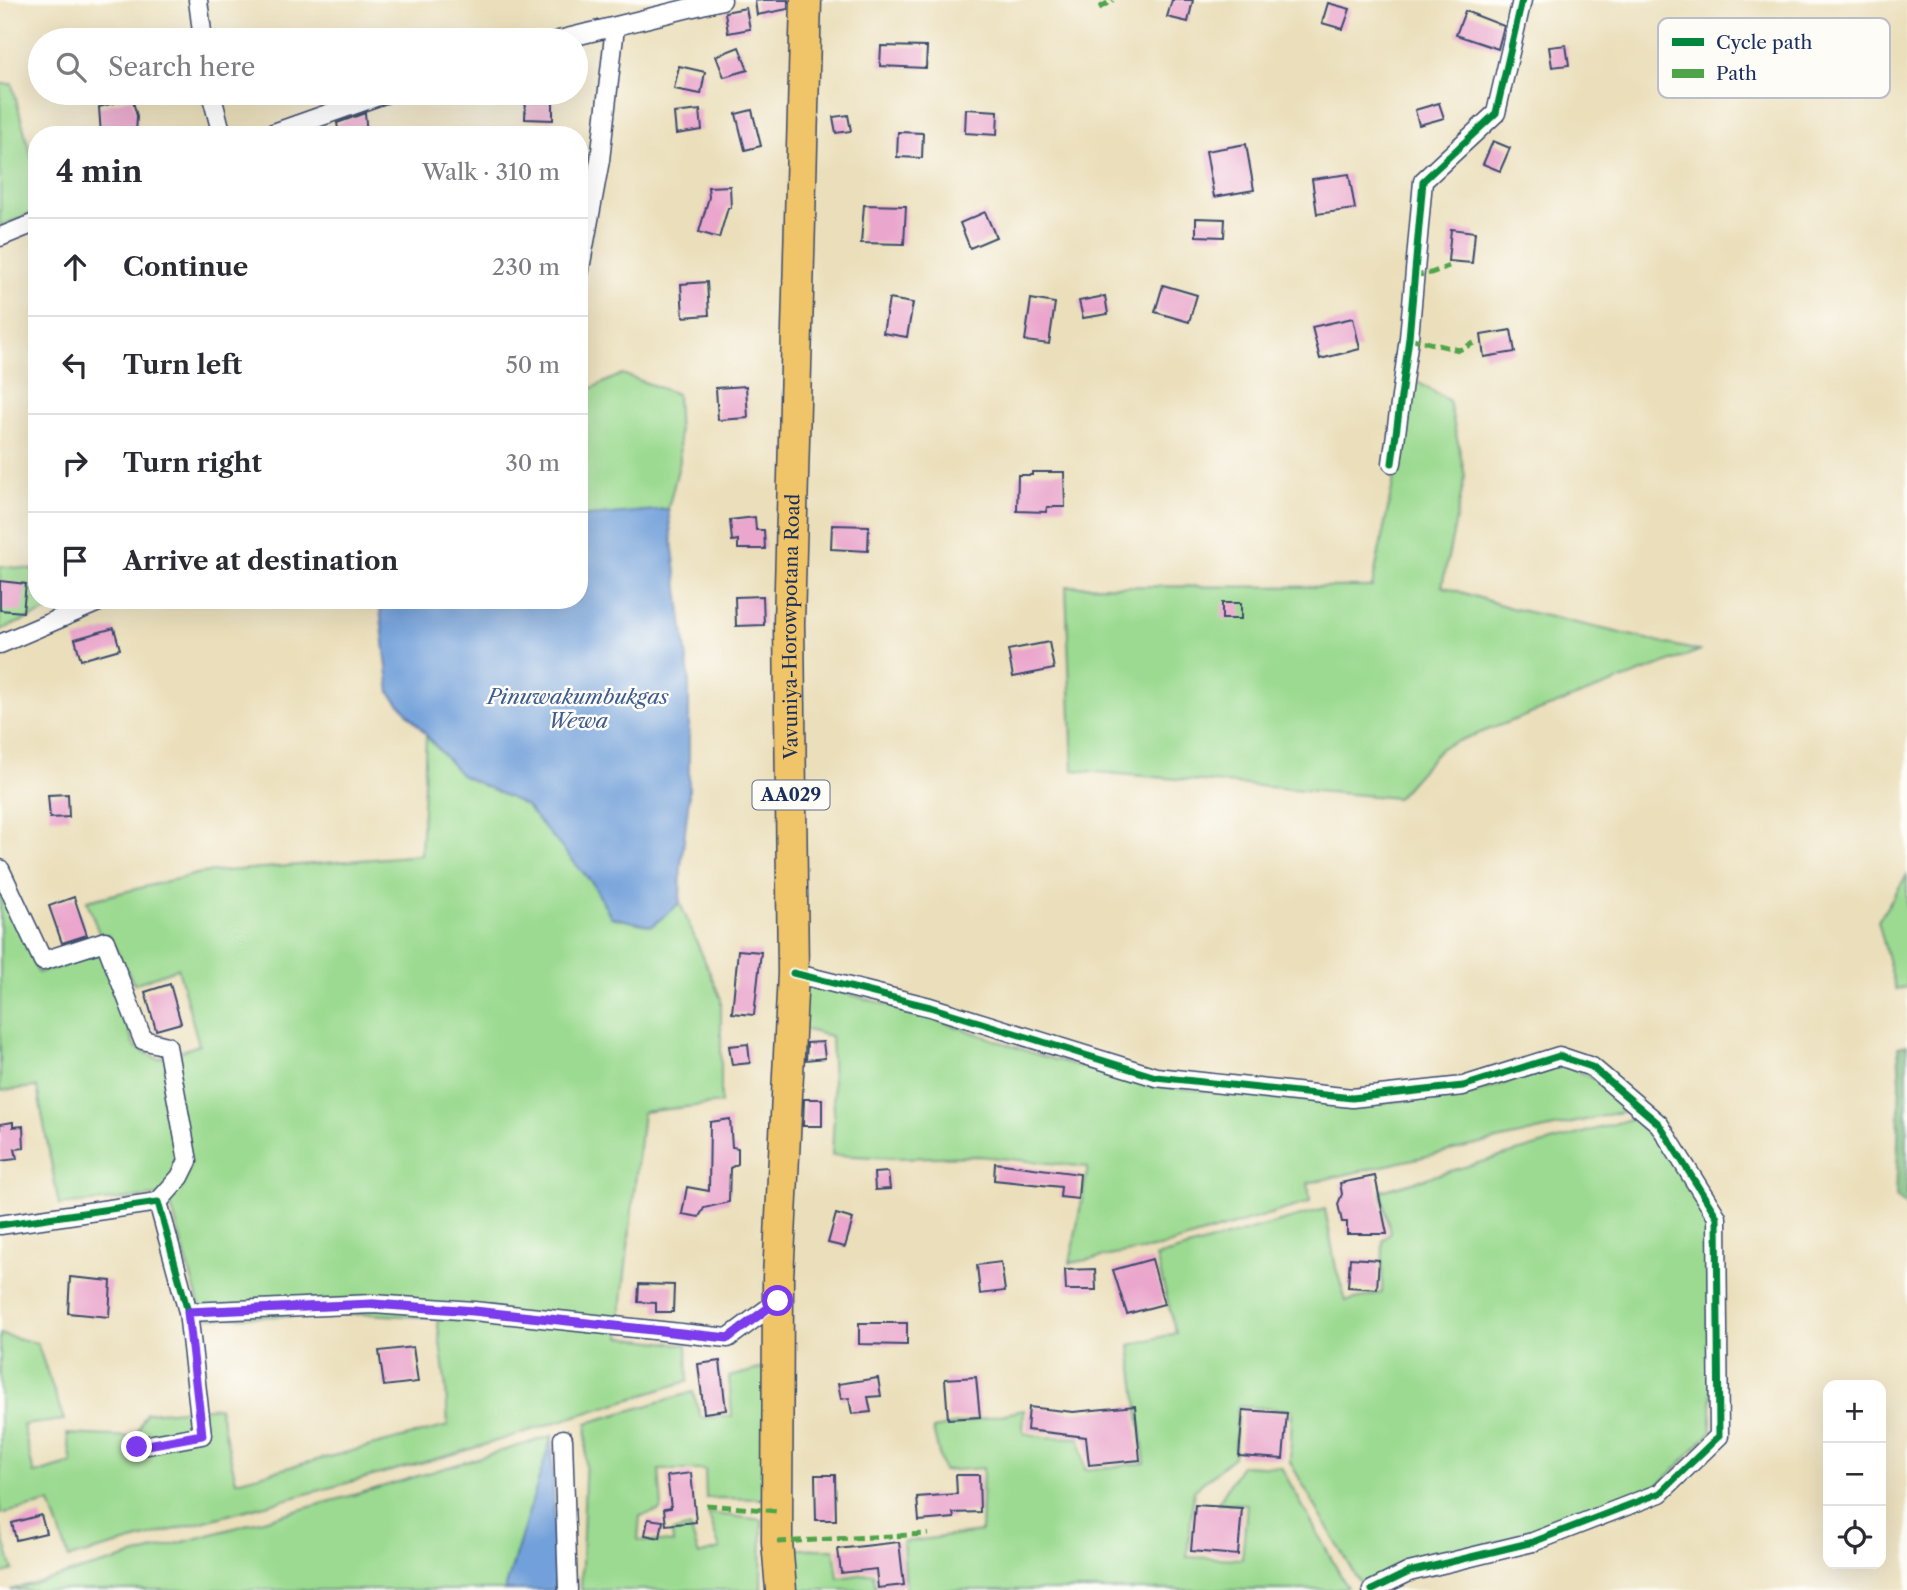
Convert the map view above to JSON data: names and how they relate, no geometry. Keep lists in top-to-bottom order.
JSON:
{
  "streets": {
    "highway": ["Vavuniya-Horowpotana Road", "AA029"]
  },
  "water": ["Pinuwakumbukgas Wewa"],
  "legend": ["Cycle path", "Path"],
  "page": {
    "search": "Search here",
    "heading": ["4 min", "Walk · 310 m"],
    "list": [
      ["Continue", "230 m"],
      ["Turn left", "50 m"],
      ["Turn right", "30 m"],
      "Arrive at destination"
    ],
    "map_buttons": ["+", "−"]
  }
}
